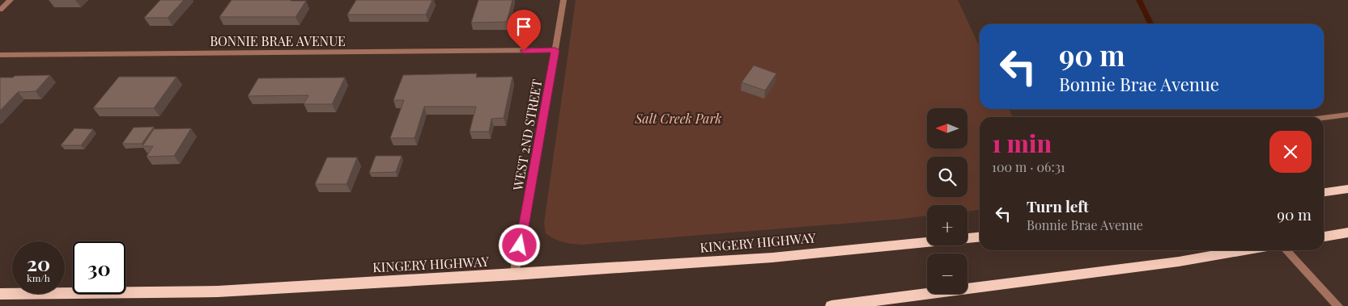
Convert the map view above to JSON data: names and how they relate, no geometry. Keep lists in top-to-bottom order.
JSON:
{
  "streets": {
    "highway": ["KINGERY HIGHWAY"],
    "street": ["BONNIE BRAE AVENUE", "WEST 2ND STREET"]
  },
  "crossings": [
    ["BONNIE BRAE AVENUE", "WEST 2ND STREET"],
    ["WEST 2ND STREET", "KINGERY HIGHWAY"]
  ],
  "parks": ["Salt Creek Park"],
  "north": "left",
  "page": {
    "turn": ["90 m", "Bonnie Brae Avenue"],
    "map_buttons": ["+", "−"],
    "heading": ["1 min", "100 m · 06:31"],
    "list": [
      {
        "name": "Turn left",
        "note": "Bonnie Brae Avenue",
        "value": "90 m"
      }
    ],
    "speed": "20 km/h",
    "limit": "30"
  }
}
